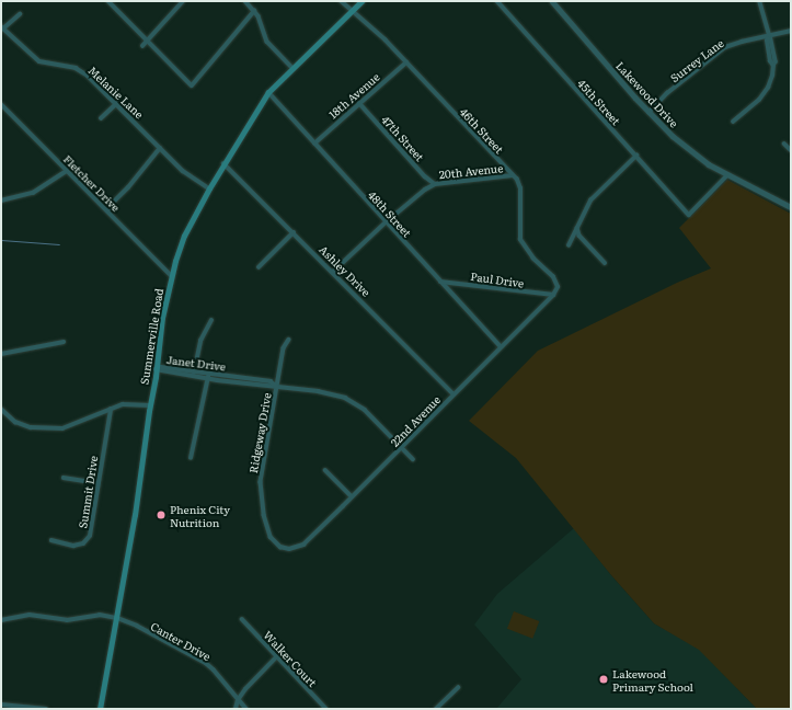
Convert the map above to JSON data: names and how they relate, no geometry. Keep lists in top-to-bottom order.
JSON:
{
  "streets": {
    "main road": ["Summerville Road"],
    "street": [
      "Surrey Lane",
      "Melanie Lane",
      "Lakewood Drive",
      "18th Avenue",
      "45th Street",
      "46th Street",
      "47th Street",
      "20th Avenue",
      "Fletcher Drive",
      "48th Street",
      "Ashley Drive",
      "Paul Drive",
      "Janet Drive",
      "22nd Avenue",
      "Ridgeway Drive",
      "Summit Drive",
      "Canter Drive",
      "Walker Court"
    ]
  },
  "crossings": [
    ["Surrey Lane", "Lakewood Drive"],
    ["Melanie Lane", "Summerville Road"],
    ["Lakewood Drive", "45th Street"],
    ["18th Avenue", "46th Street"],
    ["18th Avenue", "47th Street"],
    ["18th Avenue", "48th Street"],
    ["46th Street", "20th Avenue"],
    ["46th Street", "Paul Drive"],
    ["46th Street", "Summerville Road"],
    ["46th Street", "22nd Avenue"],
    ["47th Street", "20th Avenue"],
    ["20th Avenue", "48th Street"],
    ["20th Avenue", "Ashley Drive"],
    ["Fletcher Drive", "Summerville Road"],
    ["48th Street", "Paul Drive"],
    ["48th Street", "Summerville Road"],
    ["48th Street", "22nd Avenue"],
    ["Ashley Drive", "Summerville Road"],
    ["Ashley Drive", "22nd Avenue"],
    ["Paul Drive", "22nd Avenue"],
    ["Summerville Road", "Janet Drive"],
    ["Summerville Road", "Canter Drive"],
    ["Janet Drive", "22nd Avenue"],
    ["Janet Drive", "Ridgeway Drive"],
    ["22nd Avenue", "Ridgeway Drive"]
  ],
  "places": ["Phenix City Nutrition", "Lakewood Primary School"]
}
